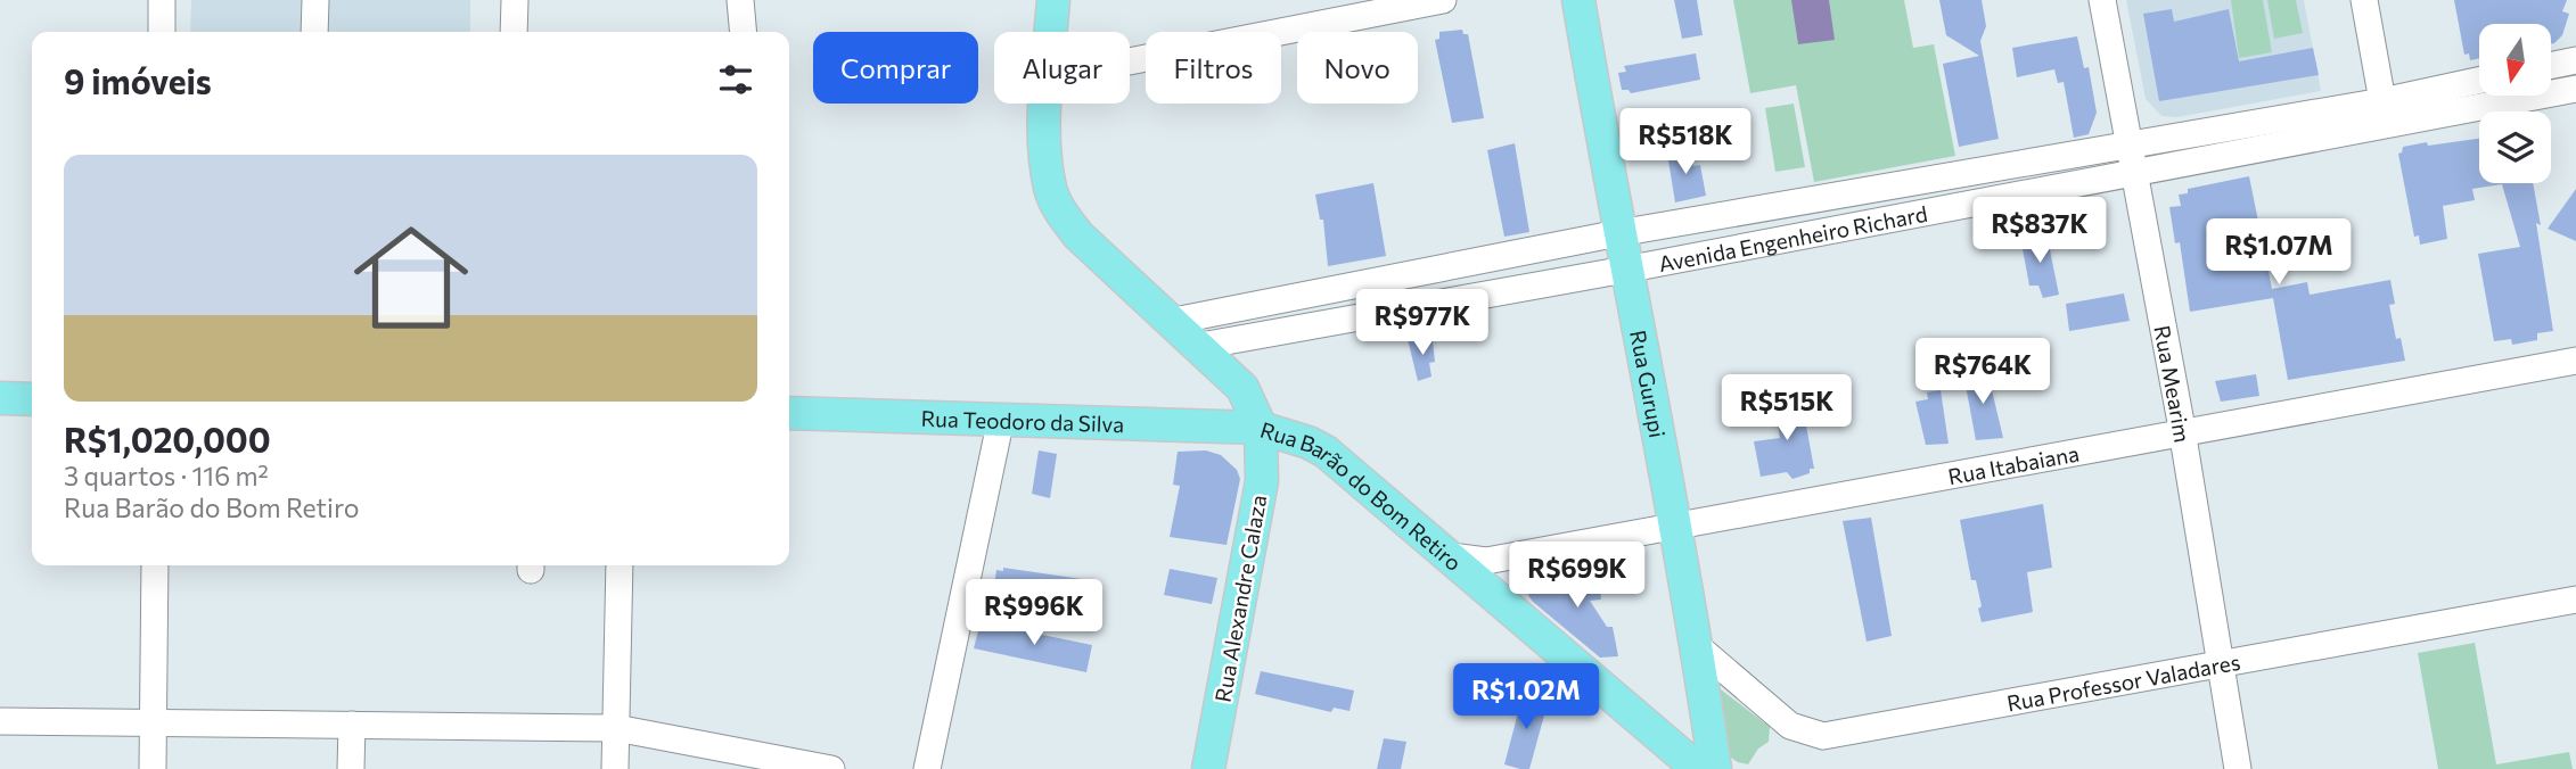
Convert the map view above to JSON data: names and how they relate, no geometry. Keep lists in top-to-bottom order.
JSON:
{
  "streets": {
    "main road": [
      "Rua Gurupi",
      "Rua Teodoro da Silva",
      "Rua Barão do Bom Retiro",
      "Rua Alexandre Calaza"
    ],
    "street": [
      "Avenida Engenheiro Richard",
      "Rua Mearim",
      "Rua Itabaiana",
      "Rua Professor Valadares"
    ]
  },
  "crossings": [
    ["Avenida Engenheiro Richard", "Rua Gurupi"],
    ["Avenida Engenheiro Richard", "Rua Mearim"],
    ["Avenida Engenheiro Richard", "Rua Barão do Bom Retiro"],
    ["Rua Gurupi", "Rua Itabaiana"],
    ["Rua Gurupi", "Rua Professor Valadares"],
    ["Rua Mearim", "Rua Itabaiana"],
    ["Rua Mearim", "Rua Professor Valadares"],
    ["Rua Teodoro da Silva", "Rua Barão do Bom Retiro"],
    ["Rua Teodoro da Silva", "Rua Alexandre Calaza"],
    ["Rua Itabaiana", "Rua Barão do Bom Retiro"],
    ["Rua Barão do Bom Retiro", "Rua Alexandre Calaza"]
  ],
  "north": "bottom",
  "page": {
    "chip": [
      "Comprar",
      "Alugar",
      "Filtros",
      "Novo"
    ],
    "heading": "9 imóveis",
    "price": [
      "R$518K",
      "R$837K",
      "R$1.07M",
      "R$977K",
      "R$764K",
      "R$515K",
      "R$699K",
      "R$996K",
      "R$1.02M"
    ],
    "list": [
      {
        "name": "R$1,020,000",
        "note": "3 quartos · 116 m² · Rua Barão do Bom Retiro"
      }
    ]
  }
}
